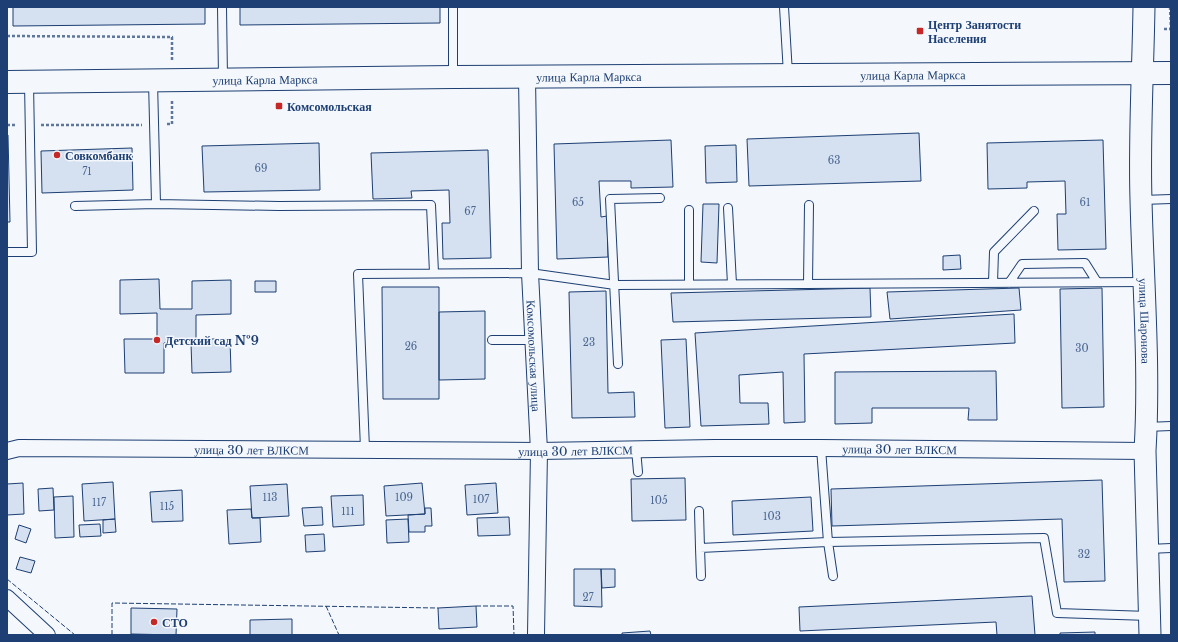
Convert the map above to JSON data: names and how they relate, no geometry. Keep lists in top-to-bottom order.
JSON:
{
  "streets": {
    "main road": ["улица Карла Маркса"],
    "street": ["улица Шаронова", "Комсомольская улица", "улица 30 лет ВЛКСМ"]
  },
  "crossings": [
    ["улица Карла Маркса", "улица Шаронова"],
    ["улица Карла Маркса", "Комсомольская улица"],
    ["улица Шаронова", "улица 30 лет ВЛКСМ"],
    ["Комсомольская улица", "улица 30 лет ВЛКСМ"]
  ],
  "places": {
    "transit": ["Центр Занятости Населения", "Комсомольская"],
    "other": ["Совкомбанк", "Детский сад №9", "СТО"]
  },
  "house_numbers": [
    "63",
    "69",
    "71",
    "65",
    "61",
    "67",
    "23",
    "26",
    "30",
    "113",
    "109",
    "107",
    "105",
    "117",
    "115",
    "111",
    "103",
    "32",
    "27"
  ]
}
